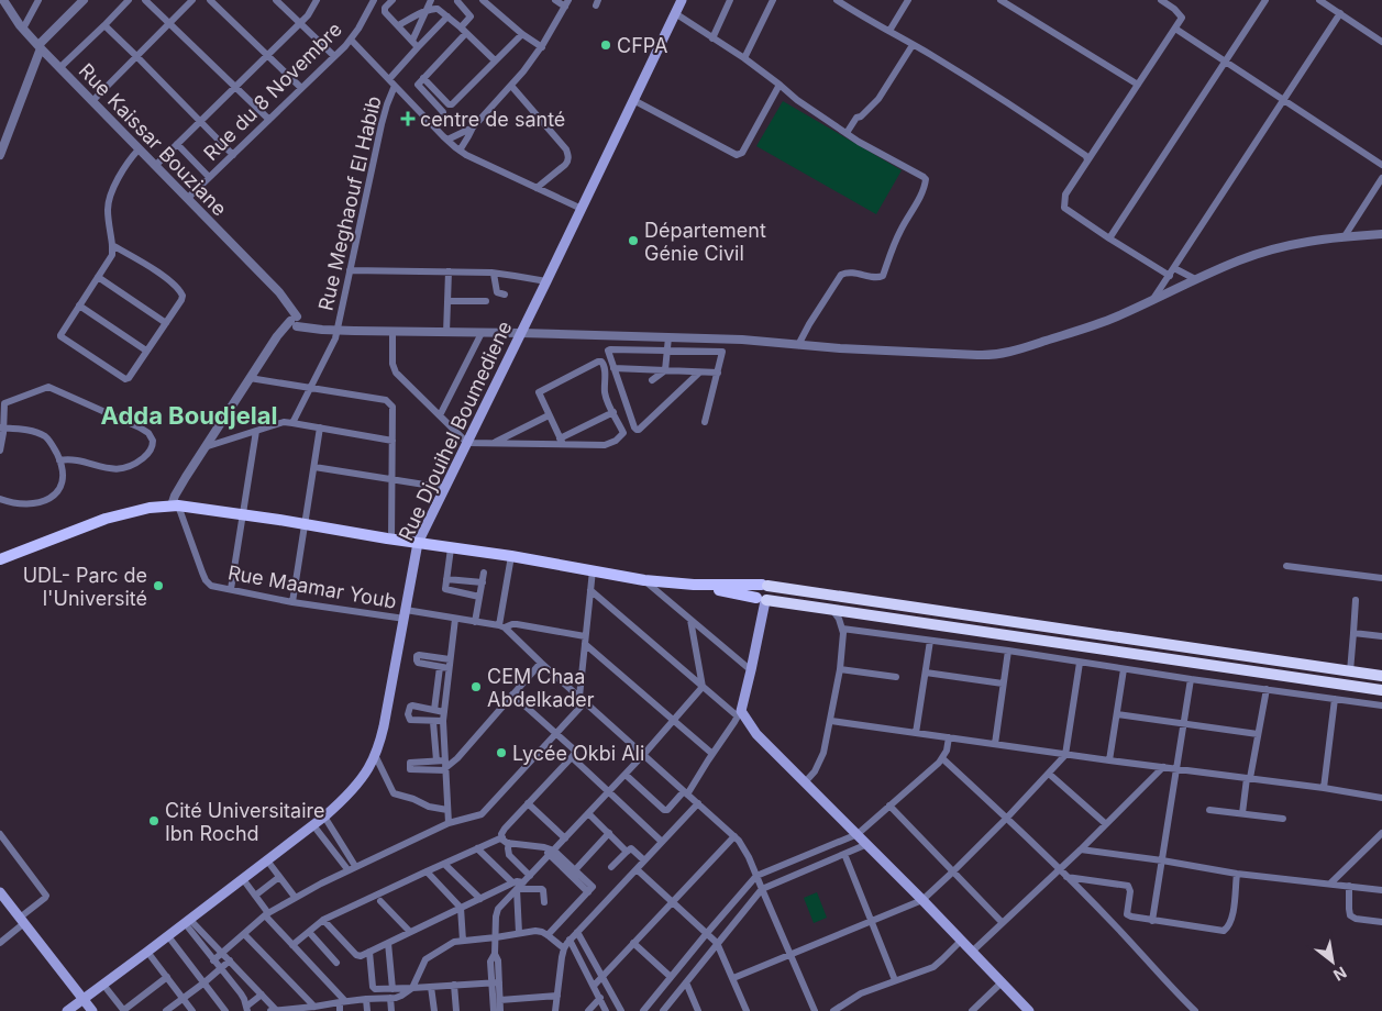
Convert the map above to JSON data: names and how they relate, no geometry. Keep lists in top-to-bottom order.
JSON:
{
  "streets": {
    "main road": ["Rue Djouihel Boumediene"],
    "street": [
      "Rue du 8 Novembre",
      "Rue Kaissar Bouziane",
      "Rue Meghaouf El Habib",
      "Rue Maamar Youb"
    ]
  },
  "crossings": [
    ["Rue du 8 Novembre", "Rue Kaissar Bouziane"],
    ["Rue Djouihel Boumediene", "Rue Maamar Youb"]
  ],
  "districts": ["Adda Boudjelal"],
  "places": {
    "other": [
      "CFPA",
      "Département Génie Civil",
      "UDL- Parc de l'Université",
      "CEM Chaa Abdelkader",
      "Lycée Okbi Ali",
      "Cité Universitaire Ibn Rochd"
    ],
    "health": ["centre de santé"]
  },
  "north": "bottom right"
}
